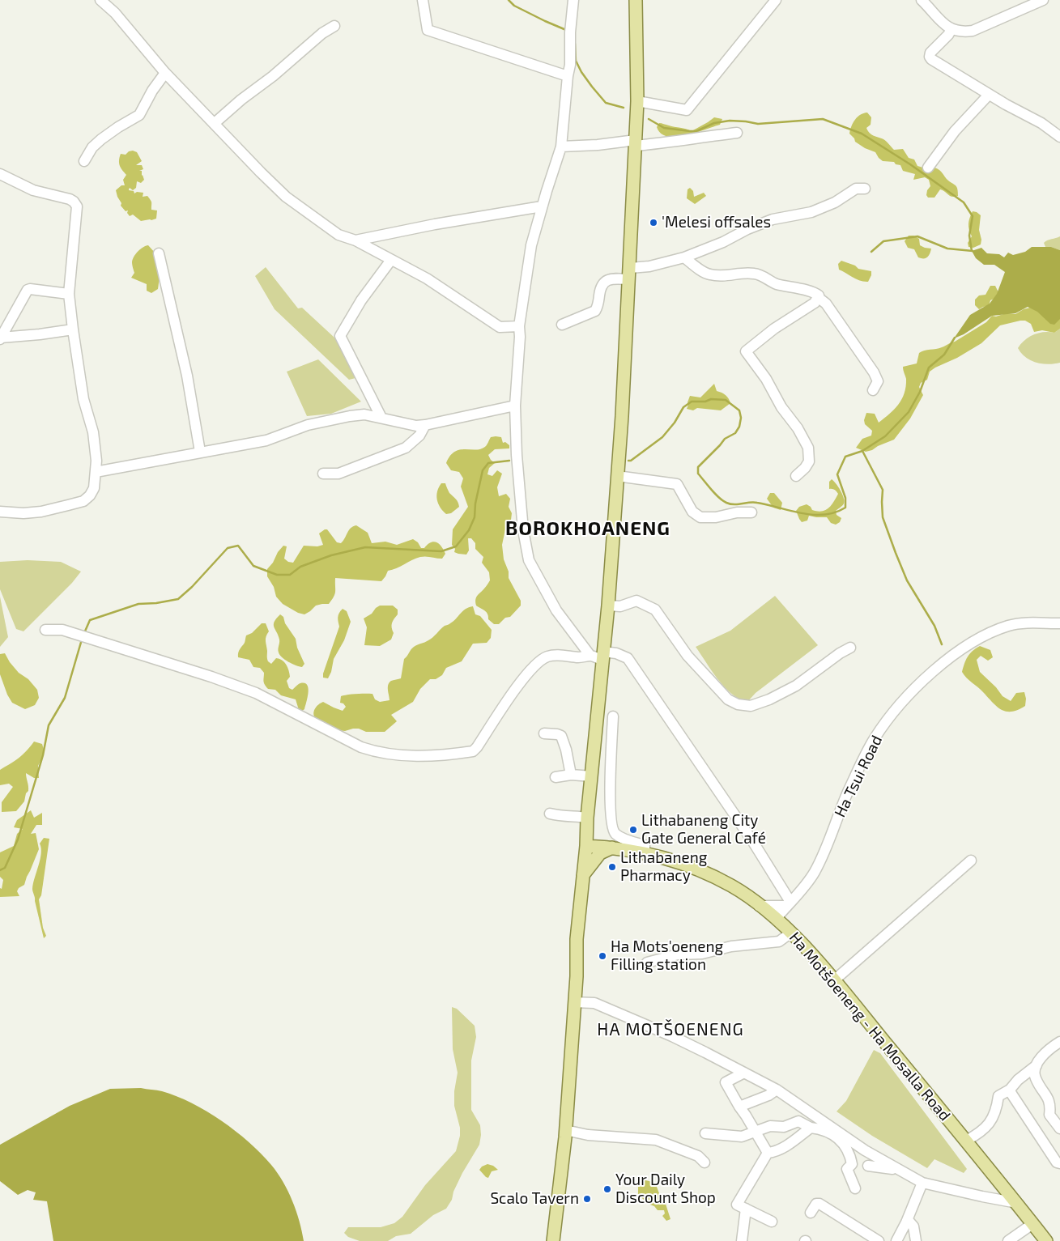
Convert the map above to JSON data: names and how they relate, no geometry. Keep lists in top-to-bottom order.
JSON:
{
  "streets": {
    "main road": ["Ha Motšoeneng - Ha Mosalla Road"],
    "street": ["Ha Tsui Road"]
  },
  "crossings": [
    ["Ha Tsui Road", "Ha Motšoeneng - Ha Mosalla Road"]
  ],
  "districts": ["BOROKHOANENG", "HA MOTŠOENENG"],
  "places": [
    "'Melesi offsales",
    "Lithabaneng City Gate General Café",
    "Lithabaneng Pharmacy",
    "Ha Mots'oeneng Filling station",
    "Your Daily Discount Shop",
    "Scalo Tavern"
  ]
}
